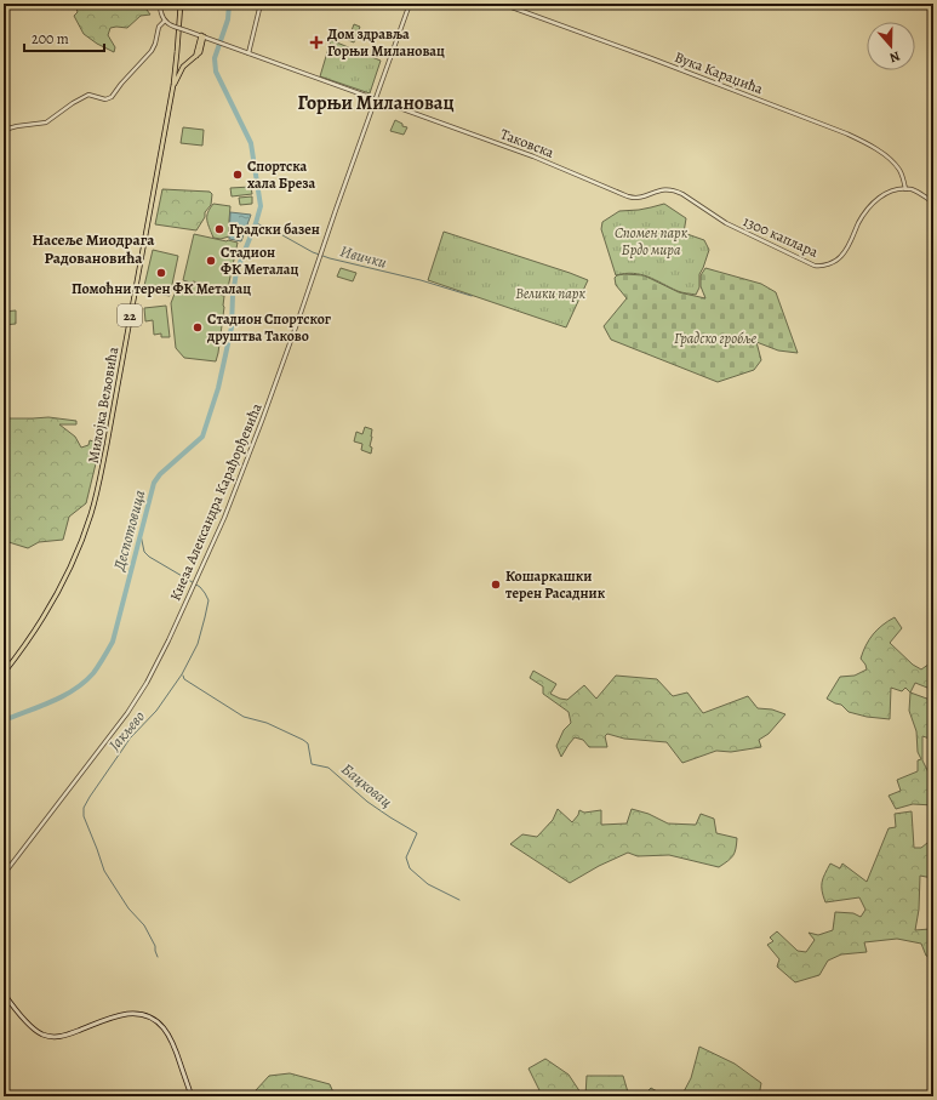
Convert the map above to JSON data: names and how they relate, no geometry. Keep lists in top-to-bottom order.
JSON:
{
  "streets": {
    "main road": ["22", "Милојка Вељовића"],
    "street": [
      "Вука Караџића",
      "Таковска",
      "1300 каплара",
      "Кнеза Александра Карађорђевића"
    ]
  },
  "crossings": [
    ["Вука Караџића", "1300 каплара"],
    ["Таковска", "1300 каплара"],
    ["Таковска", "Кнеза Александра Карађорђевића"]
  ],
  "districts": ["Горњи Милановац", "Насеље Миодрага Радовановића"],
  "water": [
    "Ивички",
    "Деспотовица",
    "Јакљево",
    "Бацковац"
  ],
  "parks": ["Спомен парк Брдо мира", "Велики парк", "Градско гробље"],
  "places": {
    "health": ["Дом здравља Горњи Милановац"],
    "other": [
      "Спортска хала Бреза",
      "Градски базен",
      "Стадион ФК Металац",
      "Помоћни терен ФК Металац",
      "Стадион Спортског друштва Таково",
      "Кошаркашки терен Расадник"
    ]
  },
  "scale_bar": "200 m",
  "north": "bottom"
}
